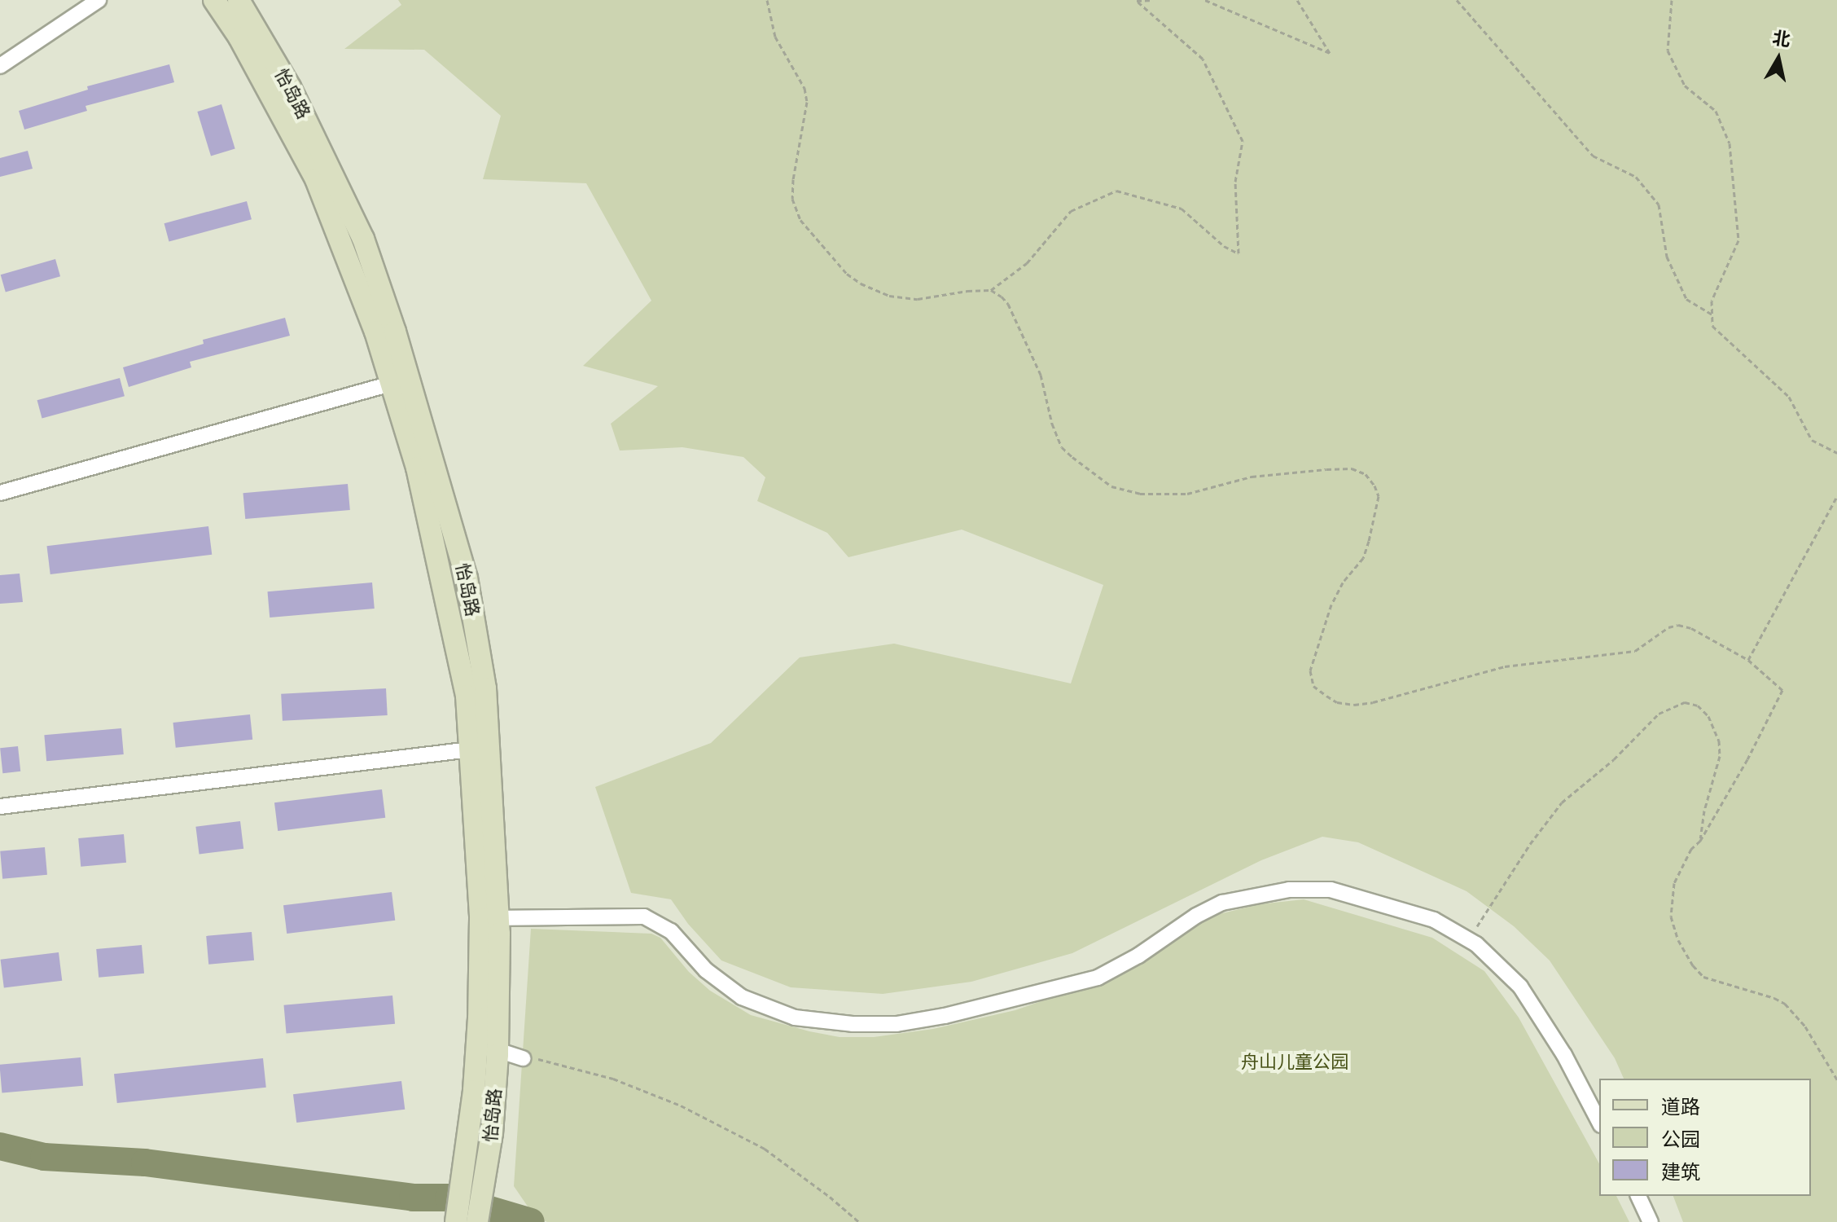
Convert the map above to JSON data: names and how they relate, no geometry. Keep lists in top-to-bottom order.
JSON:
{
  "streets": {
    "street": ["怡岛路"]
  },
  "parks": ["舟山儿童公园"],
  "legend": ["道路", "公园", "建筑"],
  "north": "top"
}
